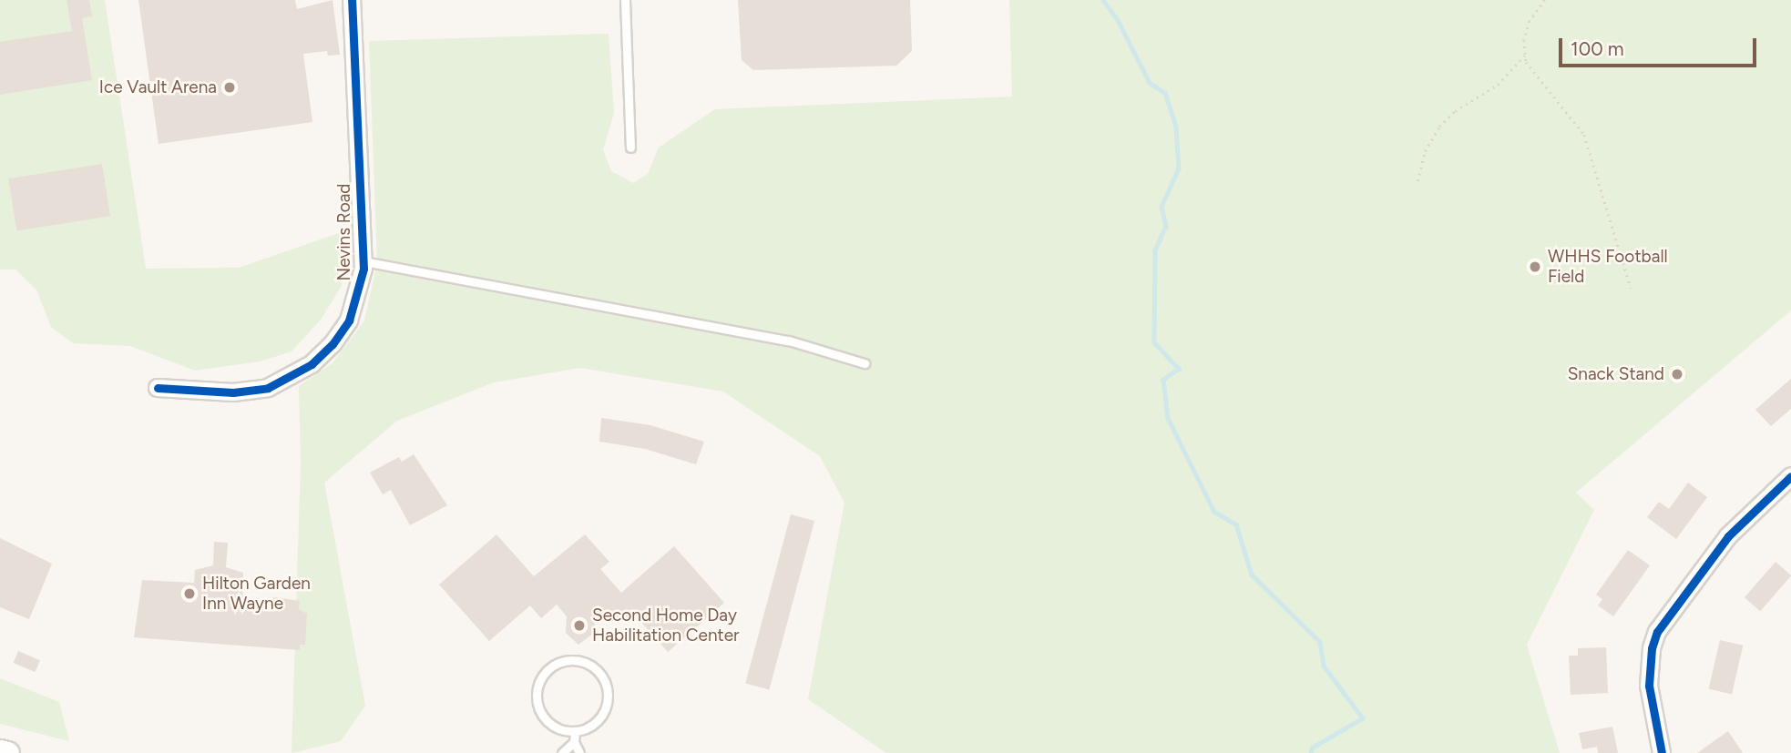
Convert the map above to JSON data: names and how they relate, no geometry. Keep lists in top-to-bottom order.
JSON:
{
  "streets": {
    "street": ["Nevins Road"]
  },
  "places": [
    "Ice Vault Arena",
    "WHHS Football Field",
    "Snack Stand",
    "Hilton Garden Inn Wayne",
    "Second Home Day Habilitation Center"
  ],
  "scale_bar": "100 m"
}
